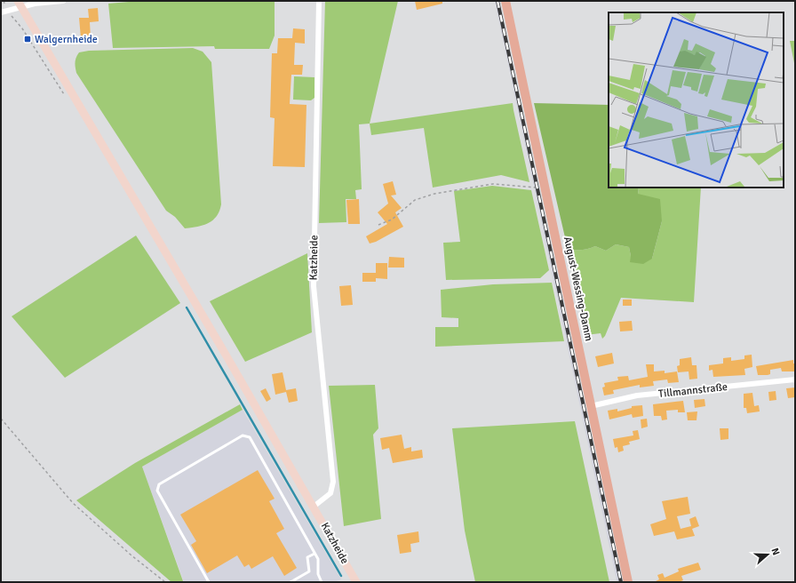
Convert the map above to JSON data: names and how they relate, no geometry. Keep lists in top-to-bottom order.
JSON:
{
  "streets": {
    "main road": ["August-Wessing-Damm"],
    "street": ["Katzheide", "Tillmannstraße"]
  },
  "crossings": [
    ["August-Wessing-Damm", "Tillmannstraße"]
  ],
  "places": {
    "transit": ["Walgernheide"]
  },
  "north": "right"
}
